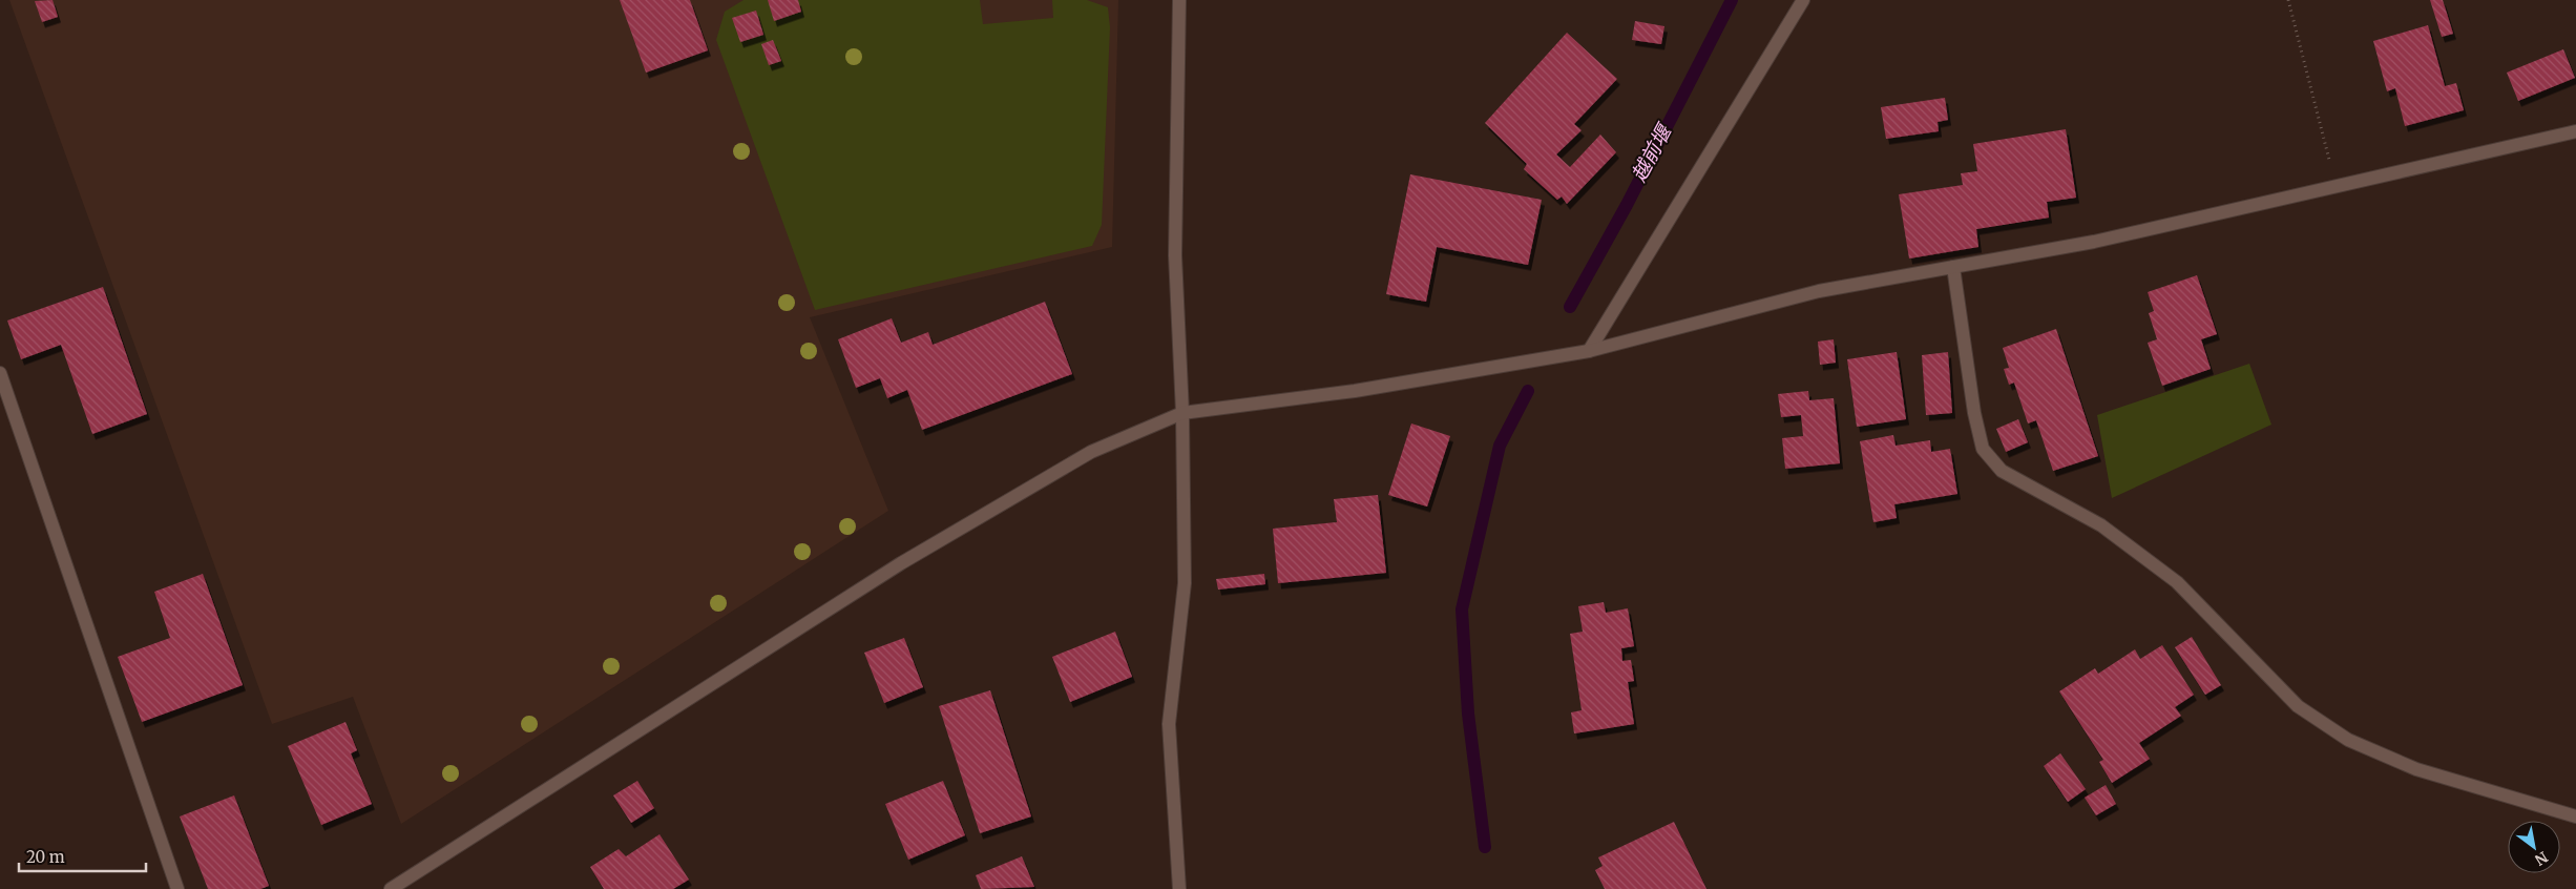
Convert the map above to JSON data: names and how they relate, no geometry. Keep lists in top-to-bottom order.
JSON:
{
  "water": ["越前堰"],
  "scale_bar": "20 m",
  "north": "bottom right"
}
